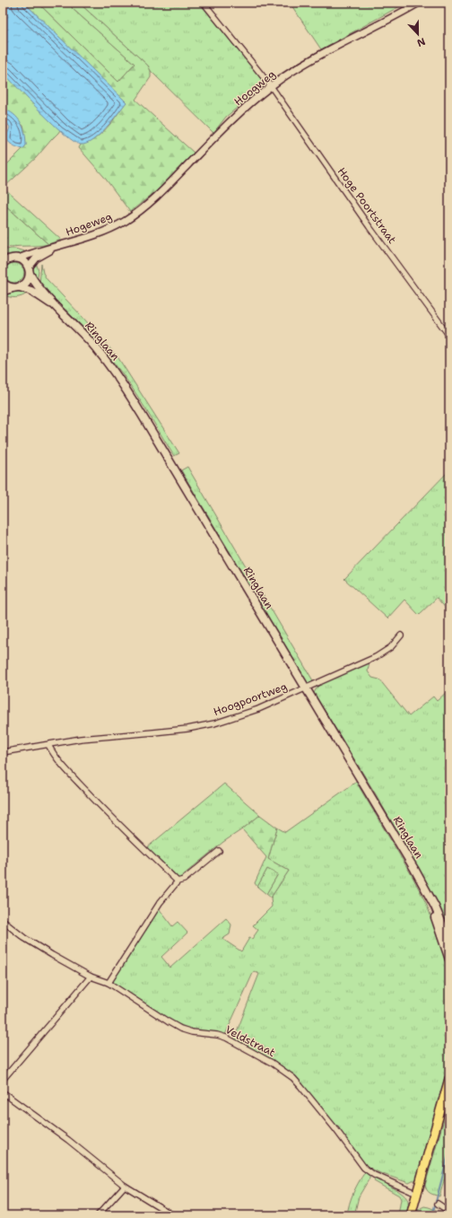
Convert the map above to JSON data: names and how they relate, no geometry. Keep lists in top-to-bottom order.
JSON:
{
  "streets": {
    "main road": ["Ringlaan"],
    "street": [
      "Hoogweg",
      "Hoge Poortstraat",
      "Hogeweg",
      "Hoogpoortweg",
      "Veldstraat"
    ]
  },
  "crossings": [
    ["Hoogweg", "Hoge Poortstraat"],
    ["Hoogweg", "Hogeweg"],
    ["Hogeweg", "Ringlaan"],
    ["Ringlaan", "Hoogpoortweg"]
  ],
  "north": "bottom"
}
